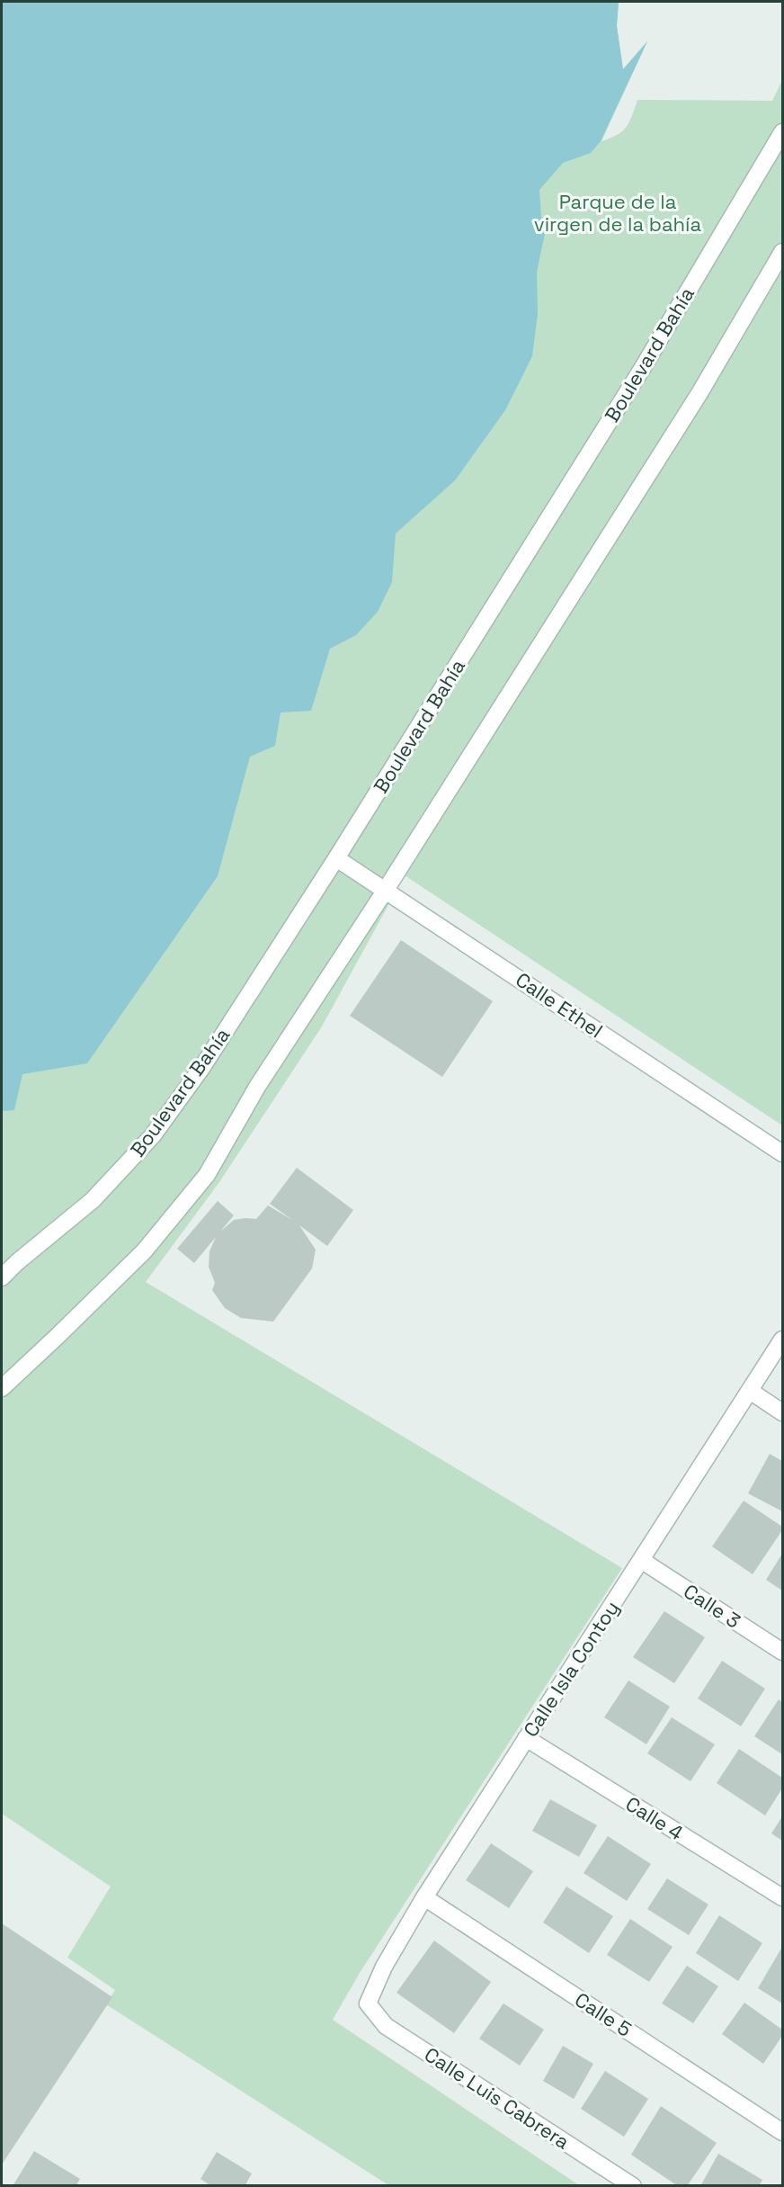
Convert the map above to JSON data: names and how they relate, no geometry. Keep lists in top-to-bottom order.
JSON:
{
  "streets": {
    "main road": [
      "Boulevard Bahía",
      "Calle Ethel",
      "Calle 3",
      "Calle Isla Contoy",
      "Calle 4",
      "Calle 5",
      "Calle Luis Cabrera"
    ]
  },
  "crossings": [
    ["Boulevard Bahía", "Calle Ethel"],
    ["Calle 3", "Calle Isla Contoy"],
    ["Calle Isla Contoy", "Calle 4"],
    ["Calle Isla Contoy", "Calle 5"],
    ["Calle Isla Contoy", "Calle Luis Cabrera"]
  ],
  "parks": ["Parque de la virgen de la bahía"]
}
